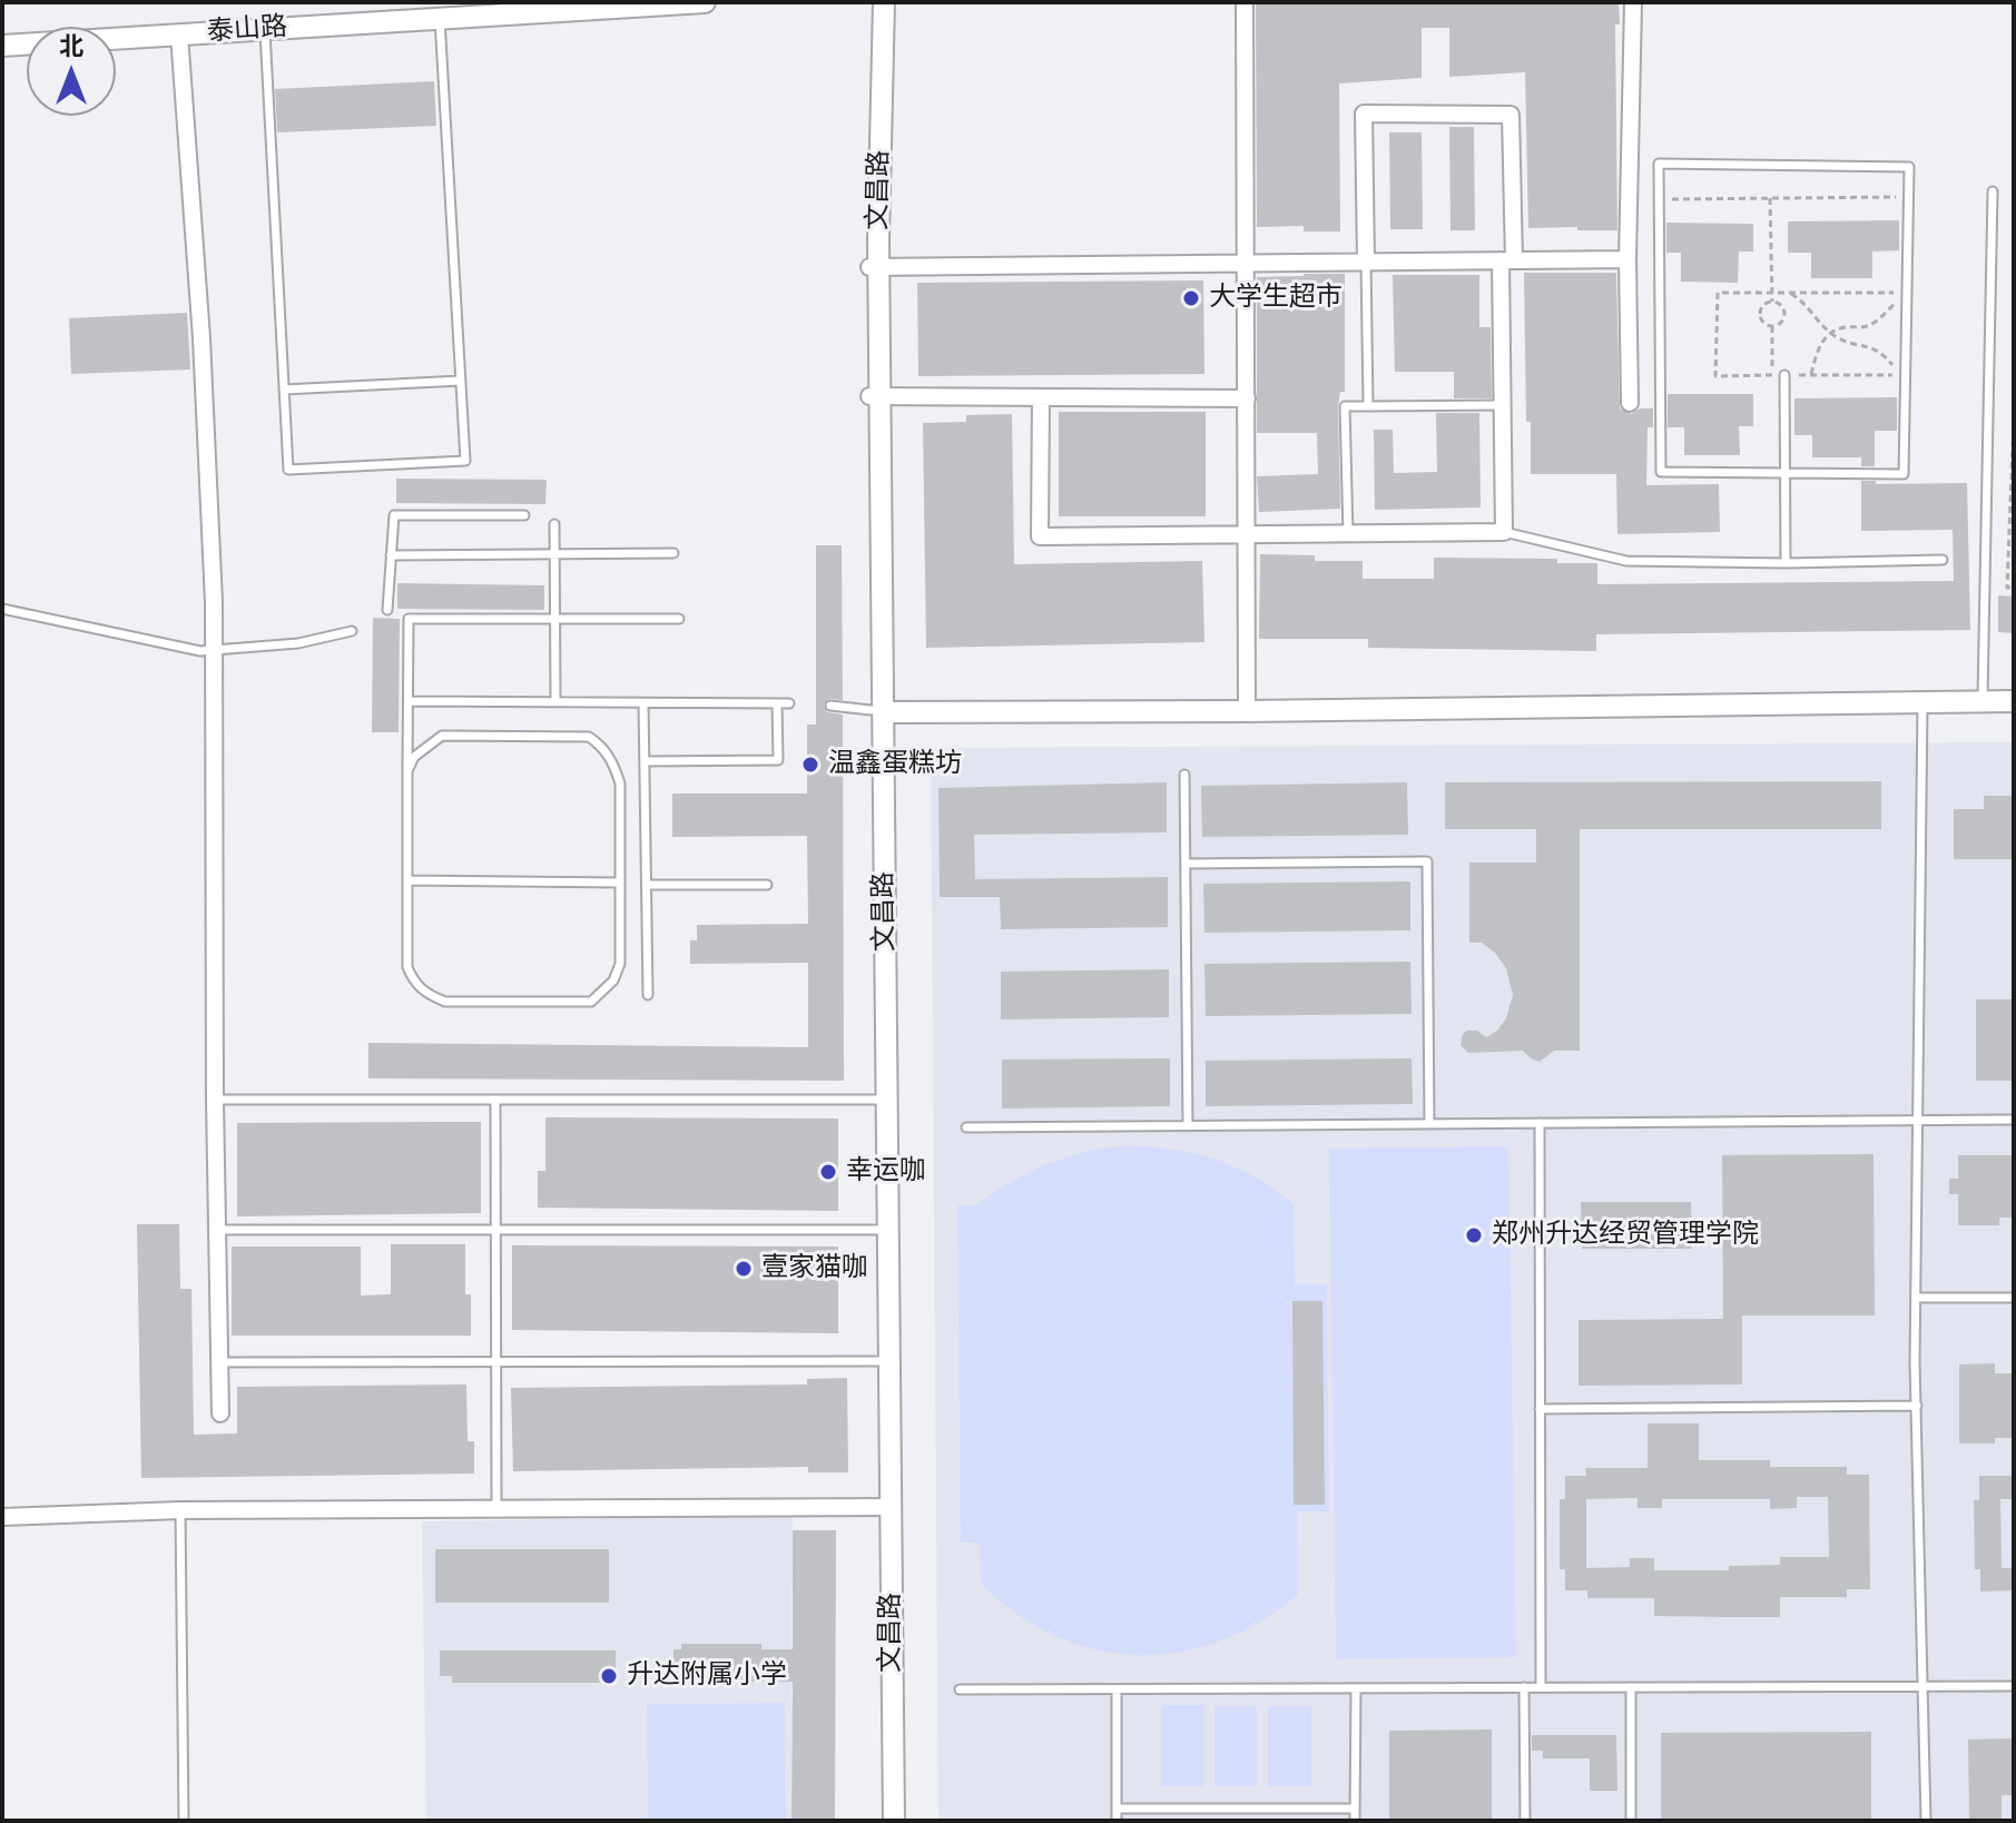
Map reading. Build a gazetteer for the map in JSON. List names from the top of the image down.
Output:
{
  "streets": {
    "street": ["泰山路", "文昌路"]
  },
  "places": [
    "大学生超市",
    "温鑫蛋糕坊",
    "幸运咖",
    "郑州升达经贸管理学院",
    "壹家猫咖",
    "升达附属小学"
  ],
  "north": "top"
}
